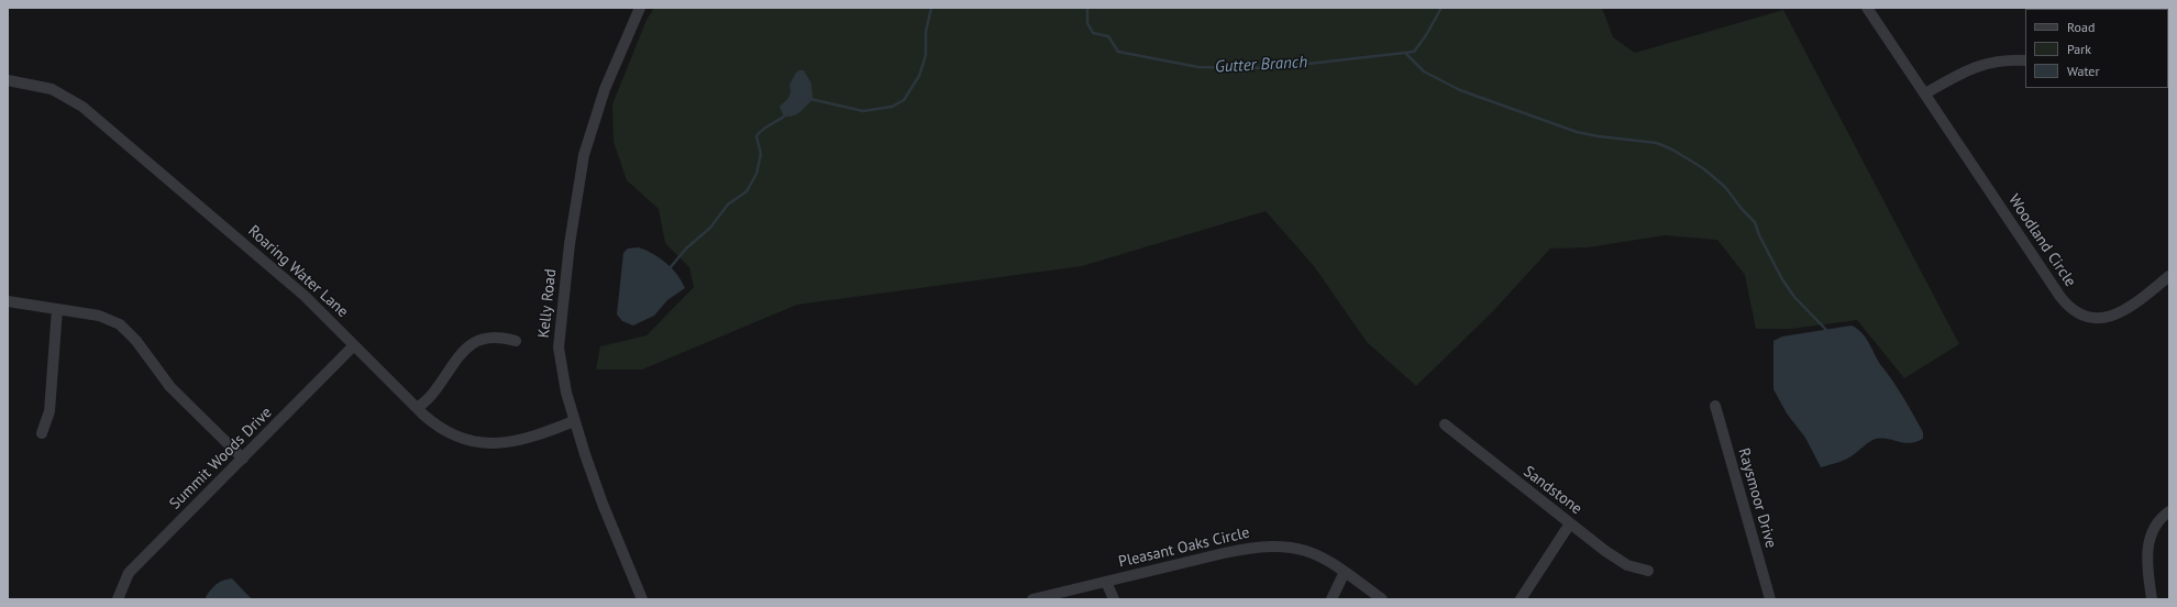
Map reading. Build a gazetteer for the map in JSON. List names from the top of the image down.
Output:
{
  "streets": {
    "street": [
      "Woodland Circle",
      "Roaring Water Lane",
      "Kelly Road",
      "Summit Woods Drive",
      "Sandstone",
      "Raysmoor Drive",
      "Pleasant Oaks Circle"
    ]
  },
  "crossings": [
    ["Roaring Water Lane", "Kelly Road"],
    ["Roaring Water Lane", "Summit Woods Drive"]
  ],
  "water": ["Gutter Branch"],
  "legend": ["Road", "Park", "Water"]
}
